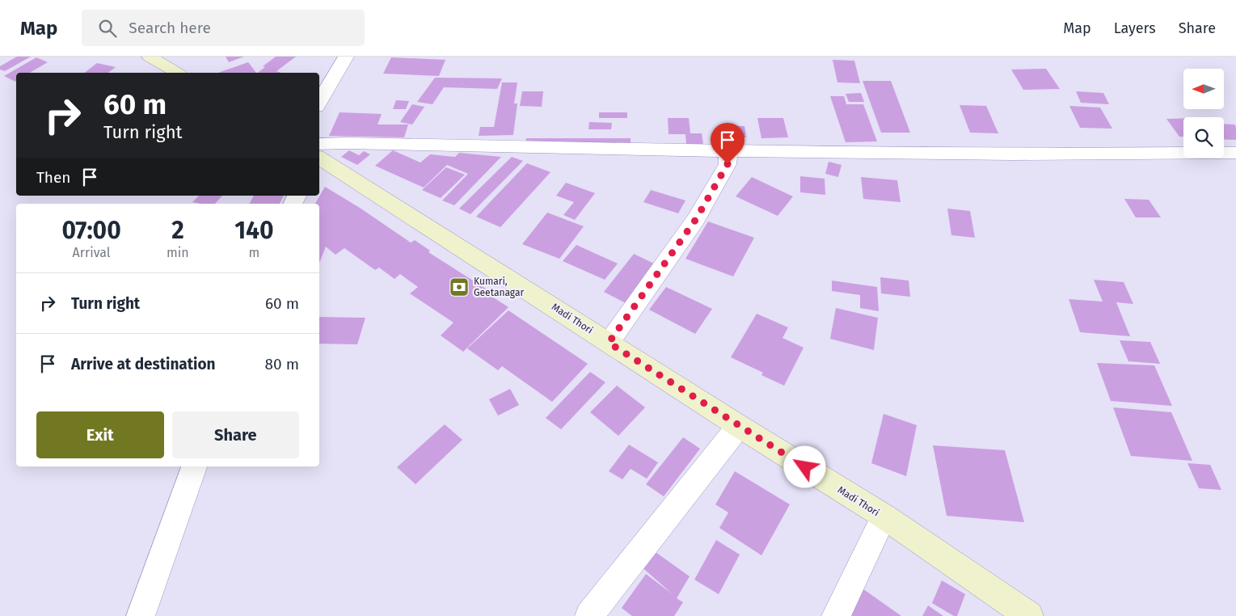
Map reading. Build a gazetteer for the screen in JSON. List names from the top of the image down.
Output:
{
  "streets": {
    "main road": ["Madi Thori"]
  },
  "places": {
    "bank": ["Kumari, Geetanagar"]
  },
  "north": "left",
  "page": {
    "header": "Map",
    "search": "Search here",
    "nav": ["Map", "Layers", "Share"],
    "turn": ["60 m", "Turn right"],
    "then": "Then",
    "eta": [
      "07:00",
      "Arrival",
      "2",
      "min",
      "140",
      "m"
    ],
    "list": [
      {
        "name": "Turn right",
        "value": "60 m"
      },
      {
        "name": "Arrive at destination",
        "value": "80 m"
      }
    ],
    "buttons": ["Exit", "Share"]
  }
}
